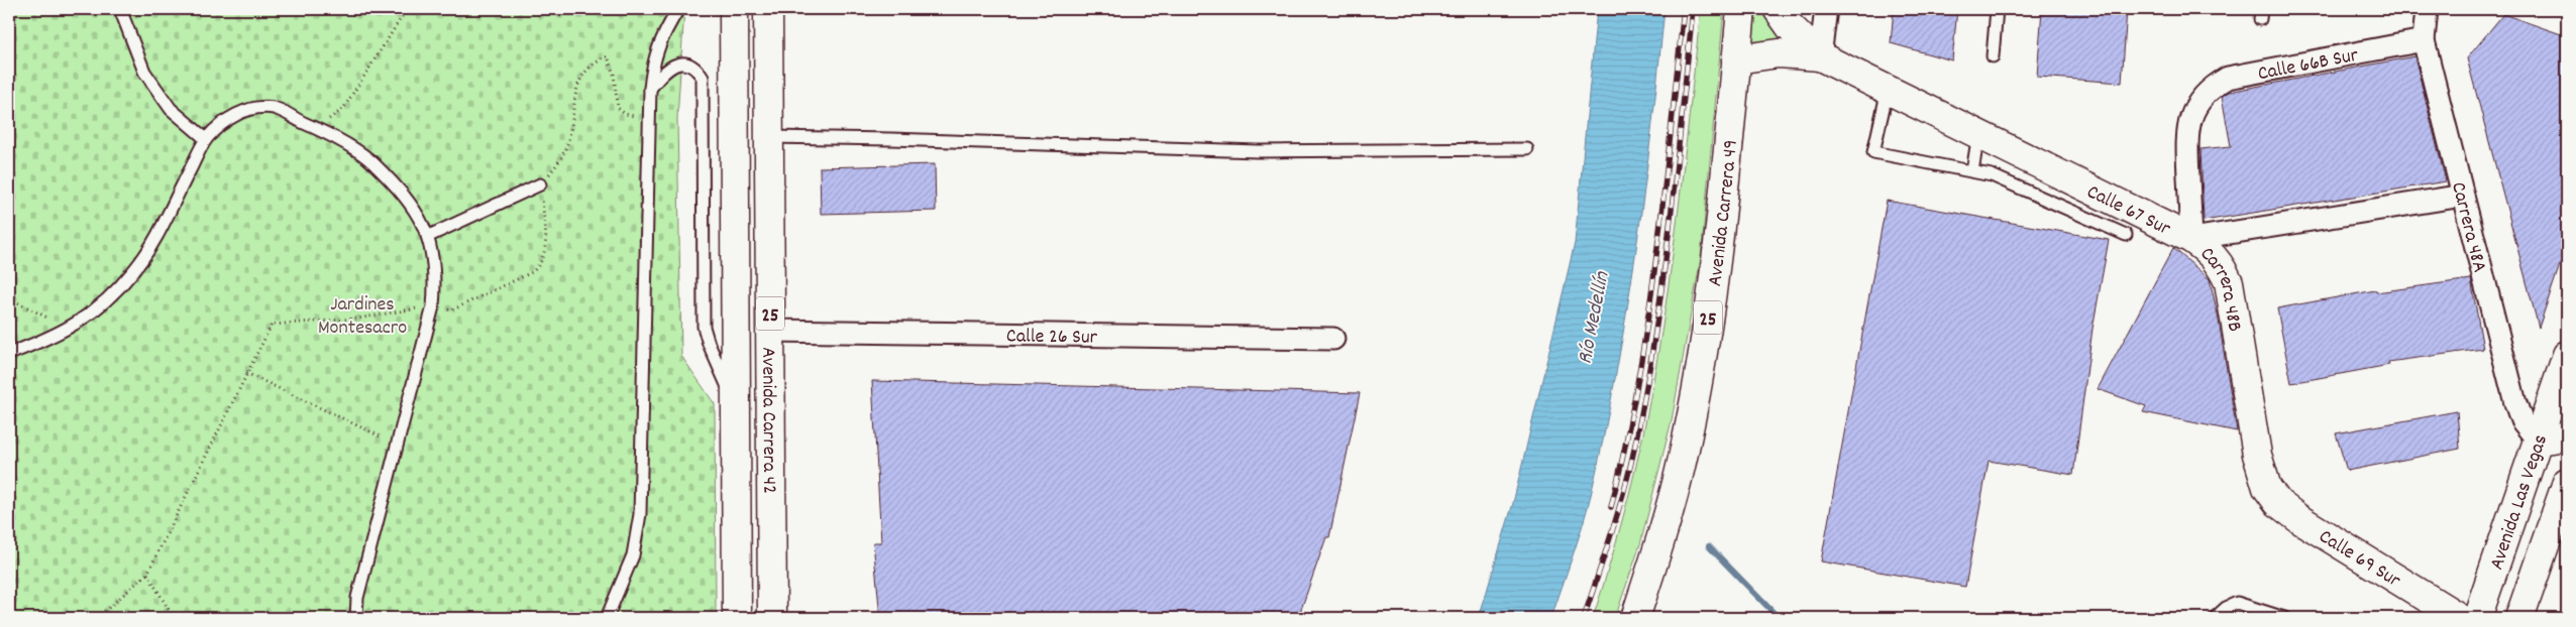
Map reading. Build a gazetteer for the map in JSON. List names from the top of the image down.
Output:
{
  "streets": {
    "main road": [
      "Calle 67 Sur",
      "Avenida Carrera 49",
      "Carrera 48B",
      "25",
      "Avenida Carrera 42",
      "Avenida Las Vegas",
      "Calle 69 Sur"
    ],
    "street": ["Calle 66B Sur", "Carrera 48A", "Calle 26 Sur"]
  },
  "crossings": [
    ["Calle 66B Sur", "Carrera 48A"],
    ["Calle 66B Sur", "Carrera 48B"],
    ["Calle 67 Sur", "Avenida Carrera 49"],
    ["Calle 67 Sur", "Carrera 48A"],
    ["Calle 67 Sur", "Carrera 48B"],
    ["Carrera 48A", "Avenida Las Vegas"],
    ["Carrera 48B", "Calle 69 Sur"],
    ["Calle 26 Sur", "Avenida Carrera 42"]
  ],
  "water": ["Río Medellín"],
  "parks": ["Jardines Montesacro"]
}
